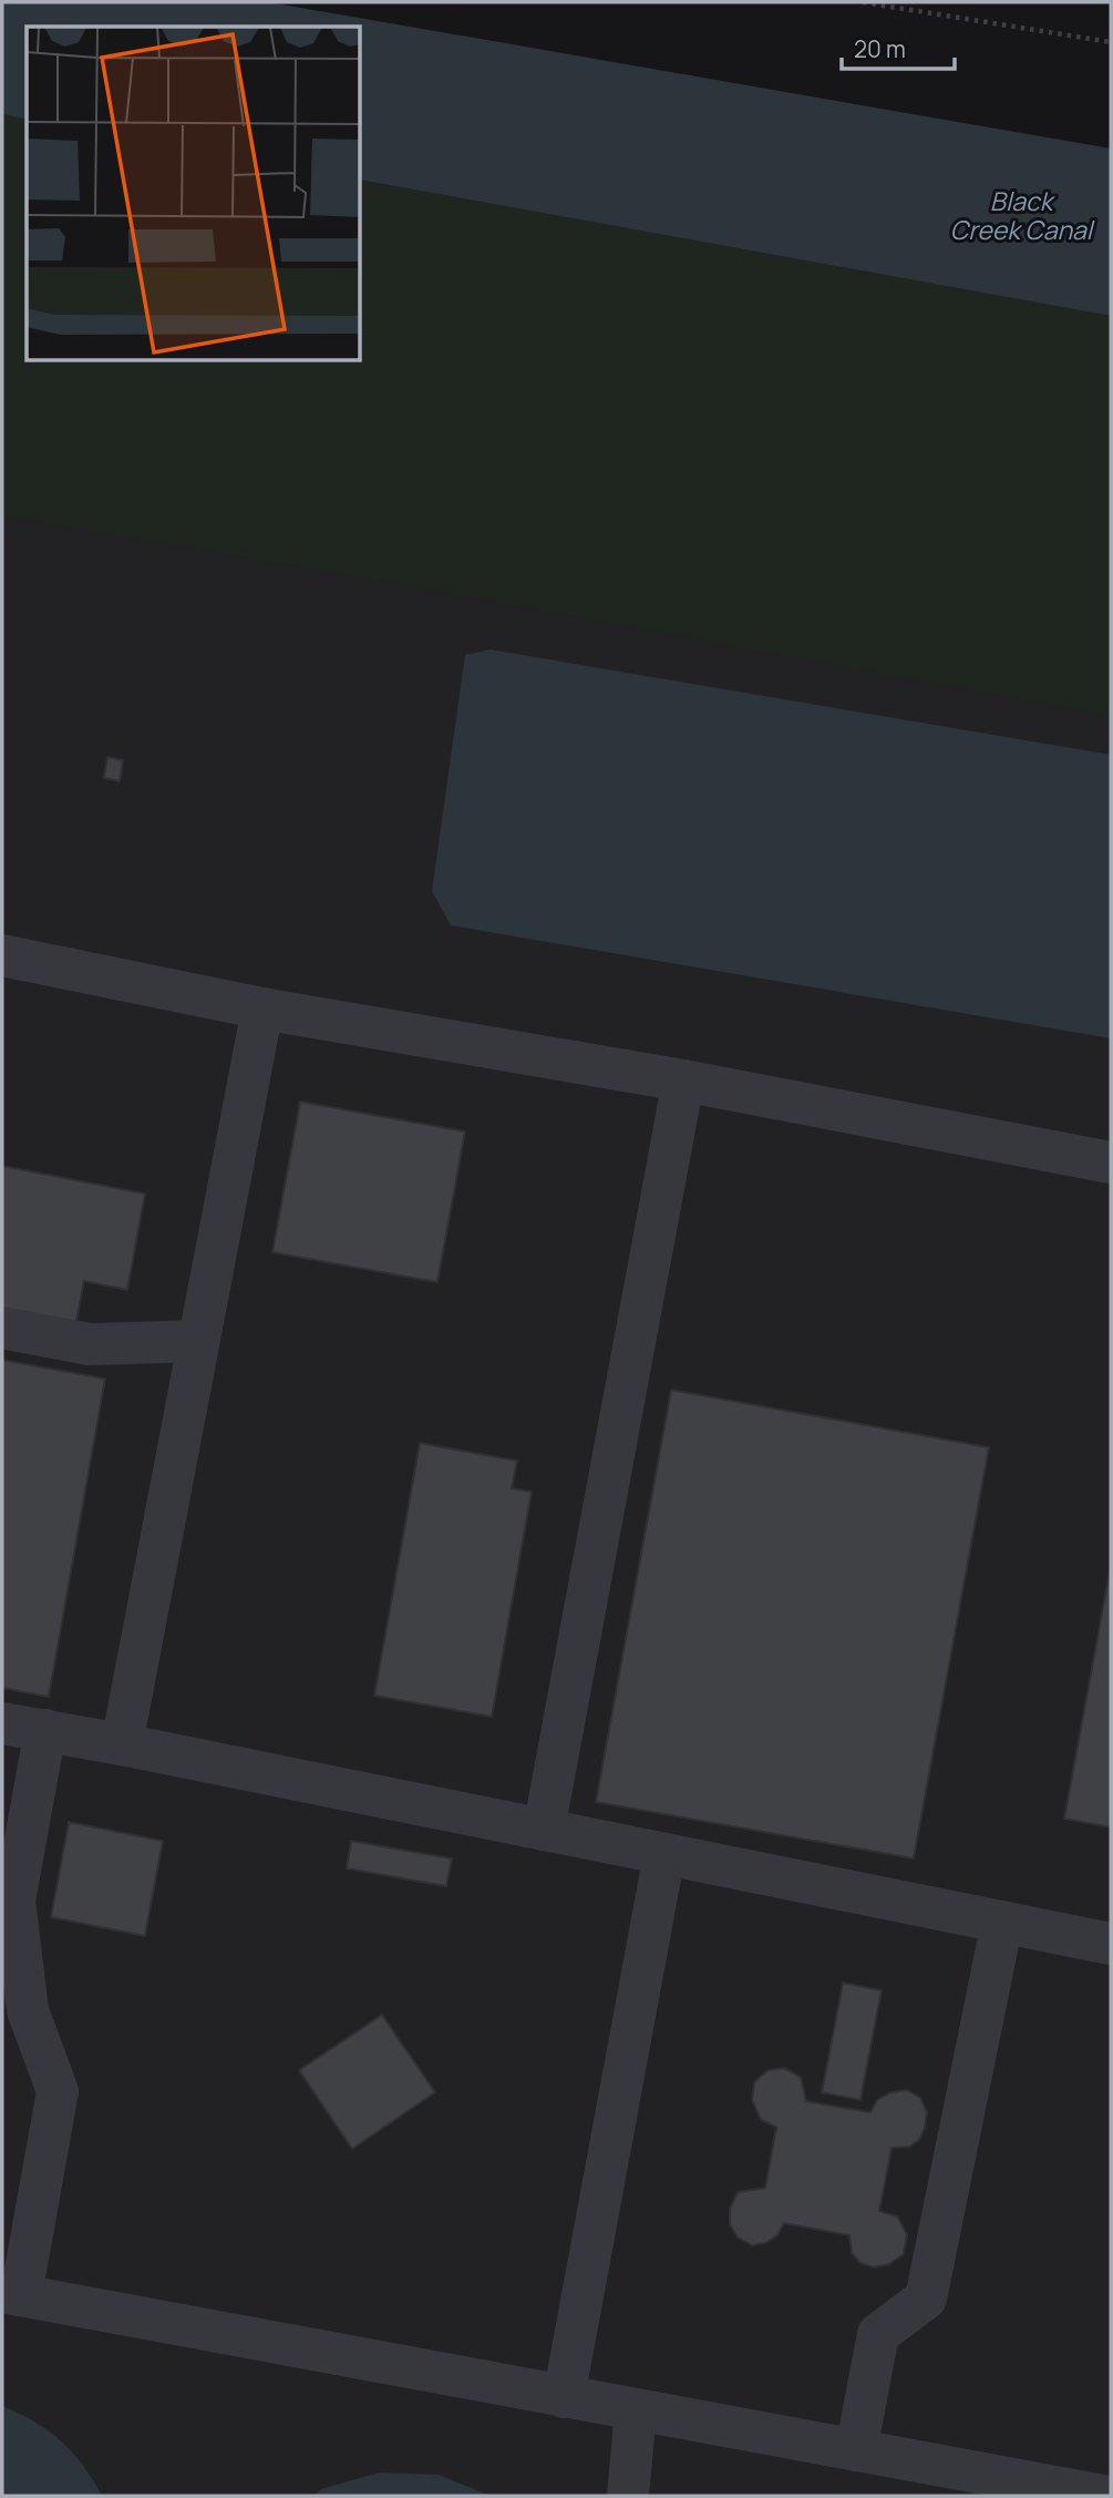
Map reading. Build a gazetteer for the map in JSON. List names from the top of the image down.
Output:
{
  "water": ["Black Creek Canal"],
  "scale_bar": "20 m"
}
